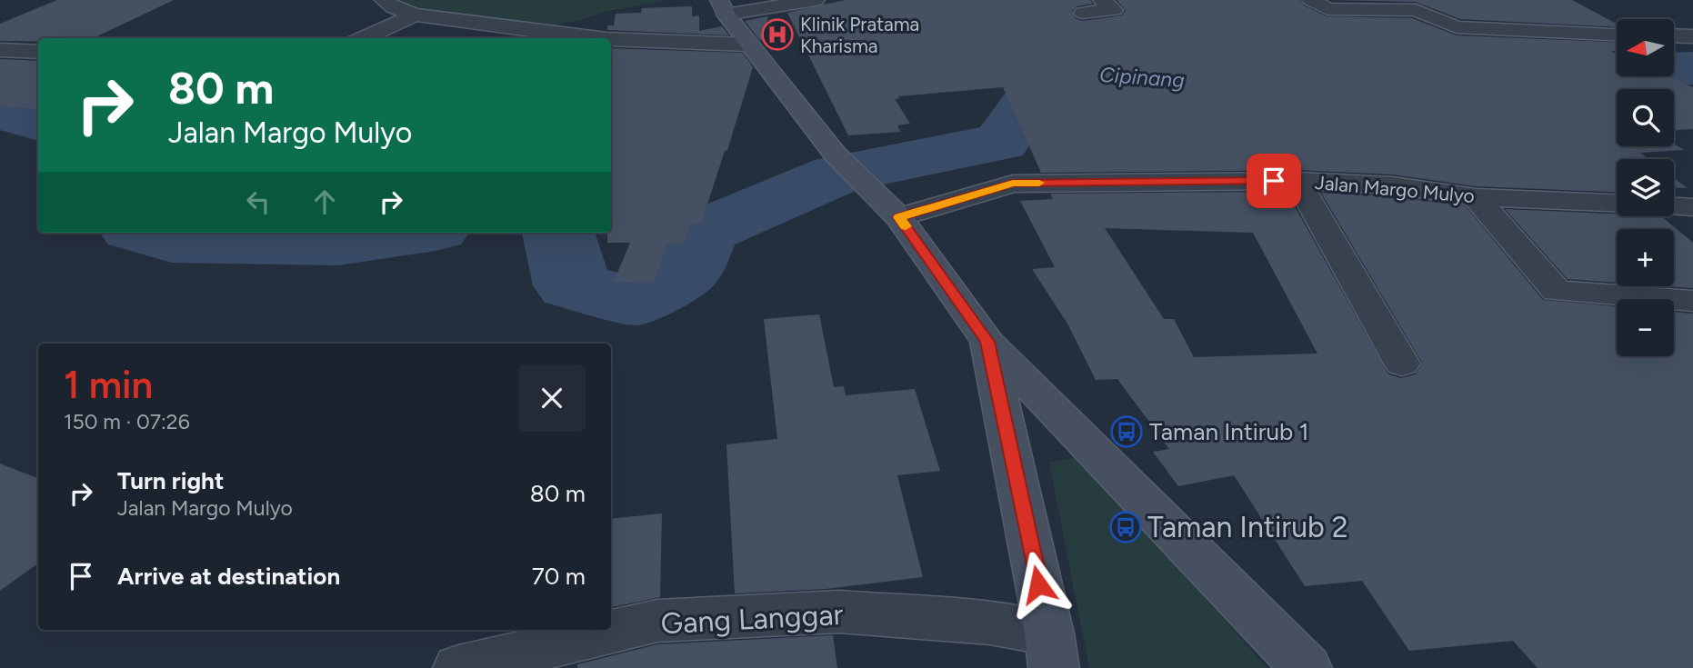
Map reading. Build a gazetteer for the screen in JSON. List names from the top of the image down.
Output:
{
  "streets": {
    "street": ["Jalan Margo Mulyo", "Gang Langgar"]
  },
  "water": ["Cipinang"],
  "places": {
    "hospital": ["Klinik Pratama Kharisma"],
    "bus stop": ["Taman Intirub 1", "Taman Intirub 2"]
  },
  "north": "left",
  "page": {
    "map_buttons": ["+", "−"],
    "turn": ["80 m", "Jalan Margo Mulyo"],
    "heading": ["1 min", "150 m · 07:26"],
    "list": [
      {
        "name": "Turn right",
        "note": "Jalan Margo Mulyo",
        "value": "80 m"
      },
      {
        "name": "Arrive at destination",
        "value": "70 m"
      }
    ]
  }
}
